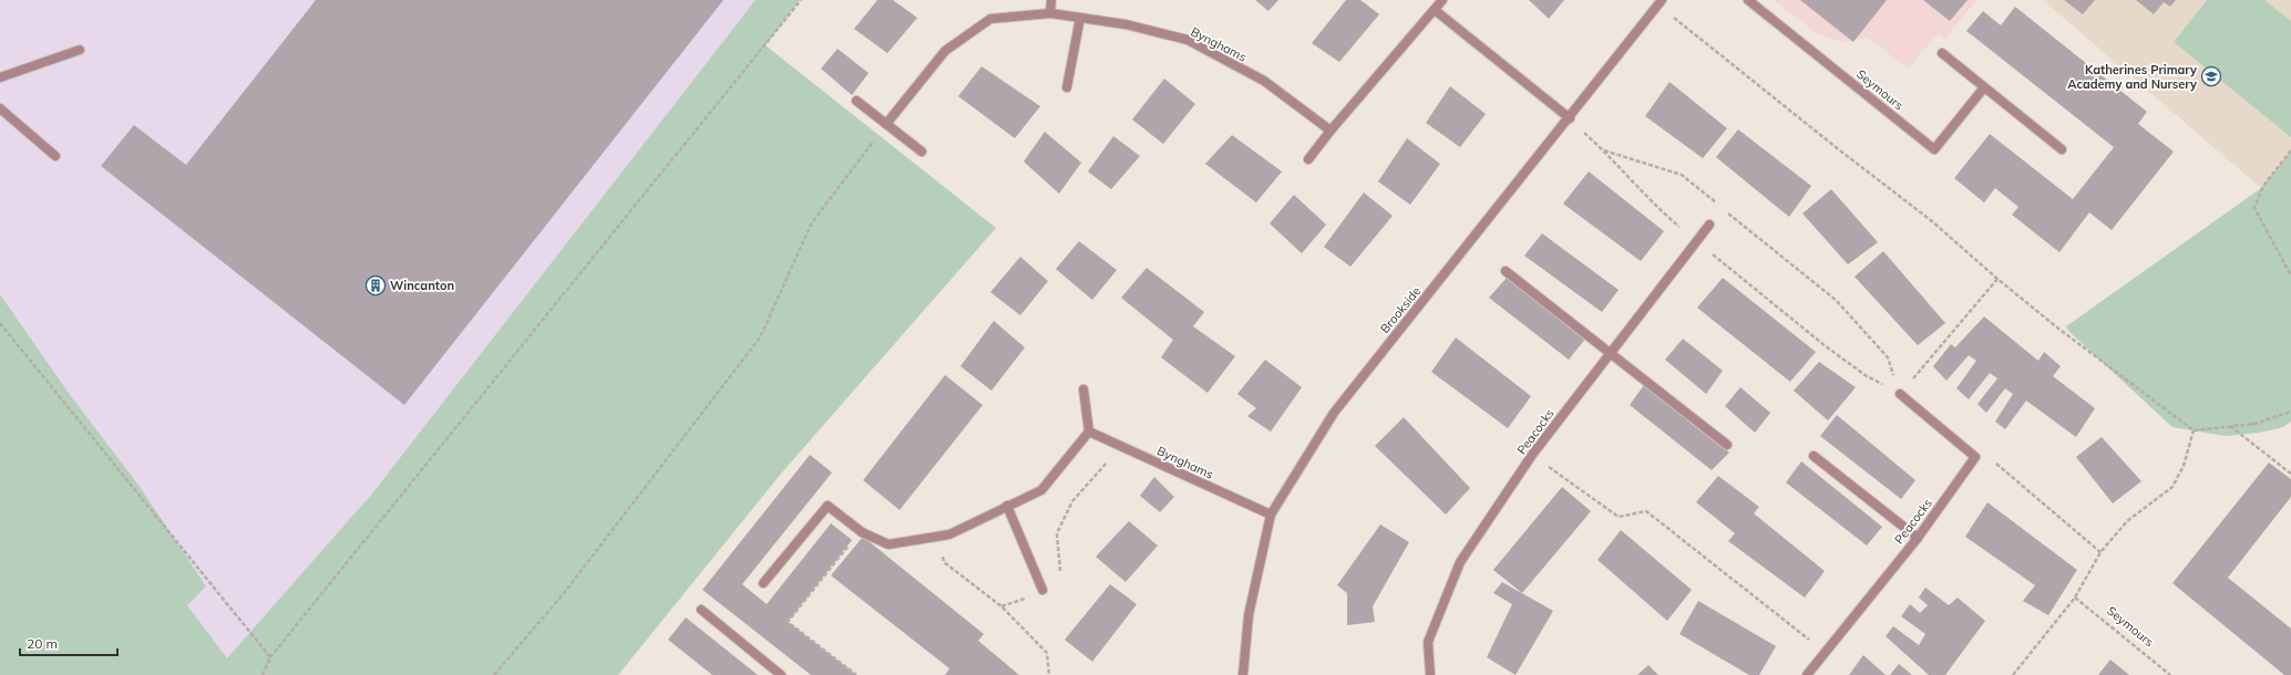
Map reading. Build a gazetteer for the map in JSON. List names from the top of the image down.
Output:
{
  "streets": {
    "street": [
      "Bynghams",
      "Seymours",
      "Brookside",
      "Peacocks"
    ]
  },
  "crossings": [
    ["Bynghams", "Brookside"]
  ],
  "places": {
    "school or university": ["Katherines Primary Academy and Nursery"],
    "building": ["Wincanton"]
  },
  "scale_bar": "20 m"
}
